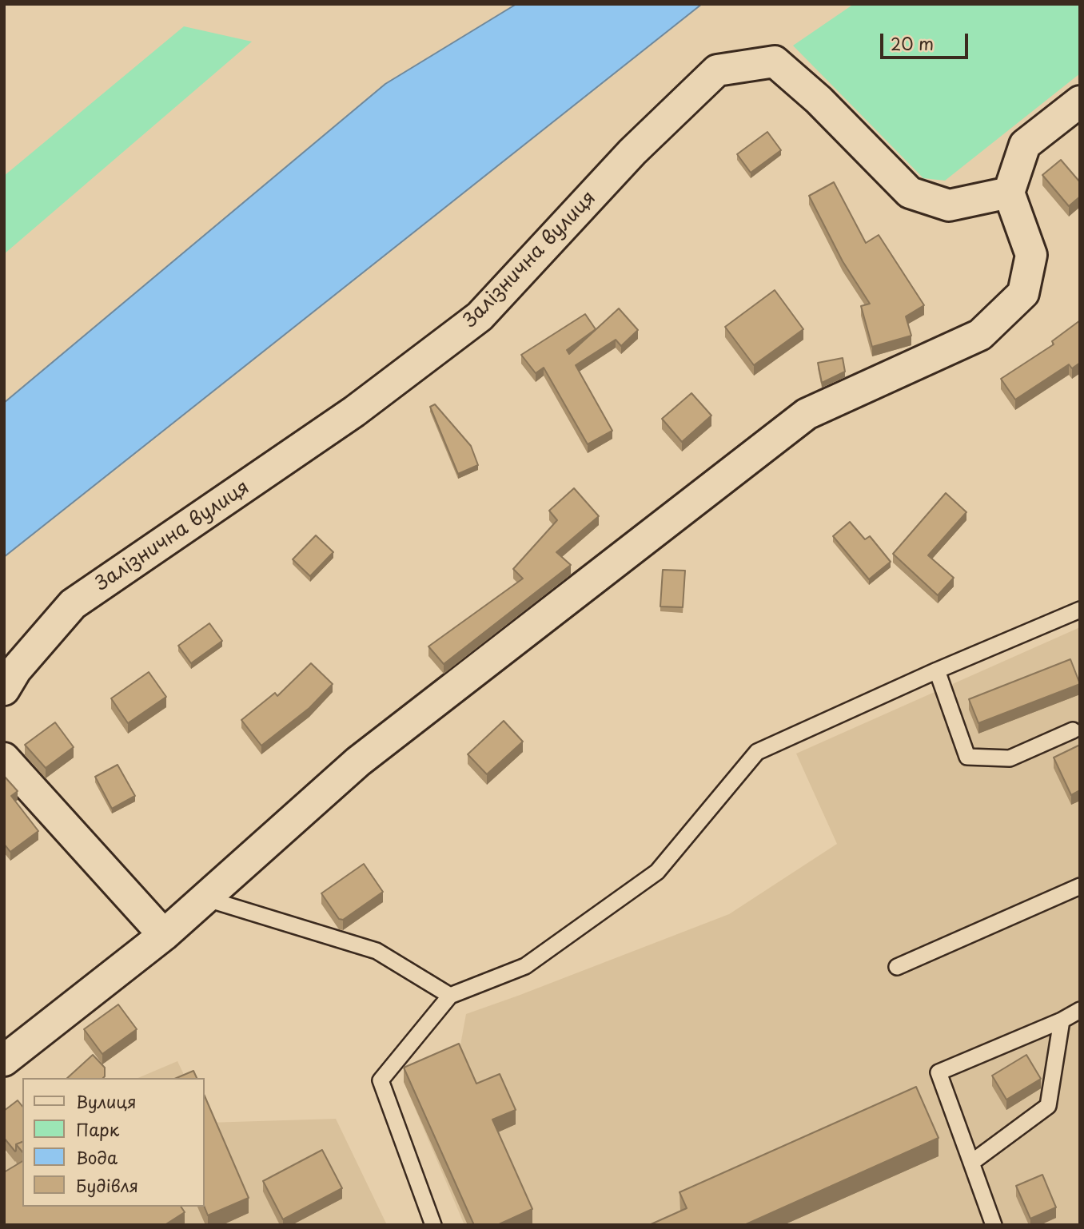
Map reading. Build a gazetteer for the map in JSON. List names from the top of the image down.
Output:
{
  "streets": {
    "street": ["Залізнична вулиця"]
  },
  "legend": [
    "Вулиця",
    "Парк",
    "Вода",
    "Будівля"
  ],
  "scale_bar": "20 m"
}
